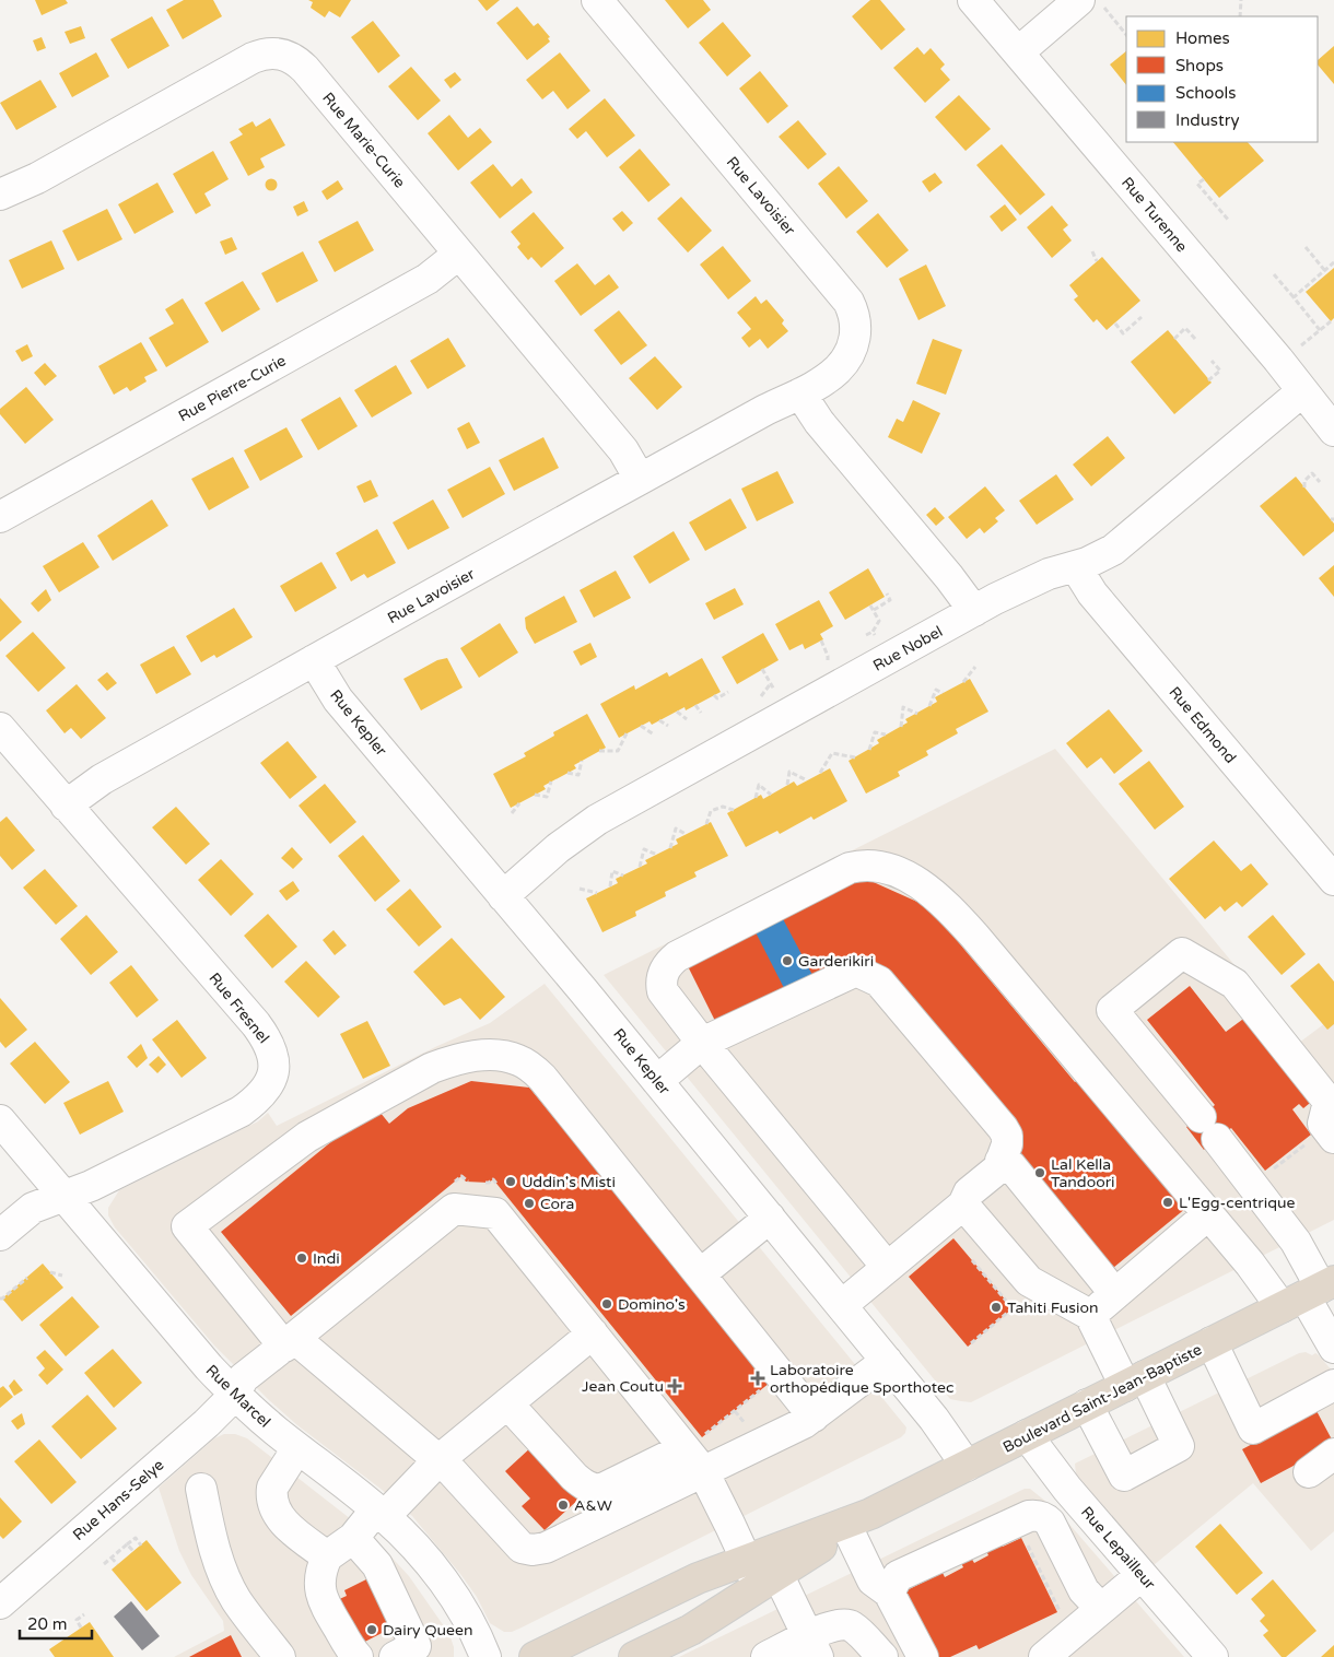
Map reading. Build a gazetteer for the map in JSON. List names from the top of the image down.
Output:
{
  "streets": {
    "highway": ["Boulevard Saint-Jean-Baptiste"],
    "street": [
      "Rue Marie-Curie",
      "Rue Lavoisier",
      "Rue Turenne",
      "Rue Pierre-Curie",
      "Rue Nobel",
      "Rue Kepler",
      "Rue Edmond",
      "Rue Fresnel",
      "Rue Marcel",
      "Rue Hans-Selye",
      "Rue Lepailleur"
    ]
  },
  "crossings": [
    ["Rue Marie-Curie", "Rue Lavoisier"],
    ["Rue Marie-Curie", "Rue Pierre-Curie"],
    ["Rue Lavoisier", "Rue Kepler"],
    ["Rue Lavoisier", "Rue Fresnel"],
    ["Rue Turenne", "Rue Nobel"],
    ["Rue Nobel", "Rue Kepler"],
    ["Rue Nobel", "Rue Edmond"],
    ["Rue Kepler", "Boulevard Saint-Jean-Baptiste"],
    ["Rue Fresnel", "Rue Marcel"],
    ["Rue Marcel", "Rue Hans-Selye"],
    ["Boulevard Saint-Jean-Baptiste", "Rue Hans-Selye"],
    ["Boulevard Saint-Jean-Baptiste", "Rue Lepailleur"]
  ],
  "places": {
    "other": [
      "Garderikiri",
      "Lal Kella Tandoori",
      "Uddin's Misti",
      "L'Egg-centrique",
      "Cora",
      "Indi",
      "Domino's",
      "Tahiti Fusion",
      "A&W",
      "Dairy Queen"
    ],
    "health": ["Laboratoire orthopédique Sporthotec", "Jean Coutu"]
  },
  "legend": [
    "Homes",
    "Shops",
    "Schools",
    "Industry"
  ],
  "scale_bar": "20 m"
}
